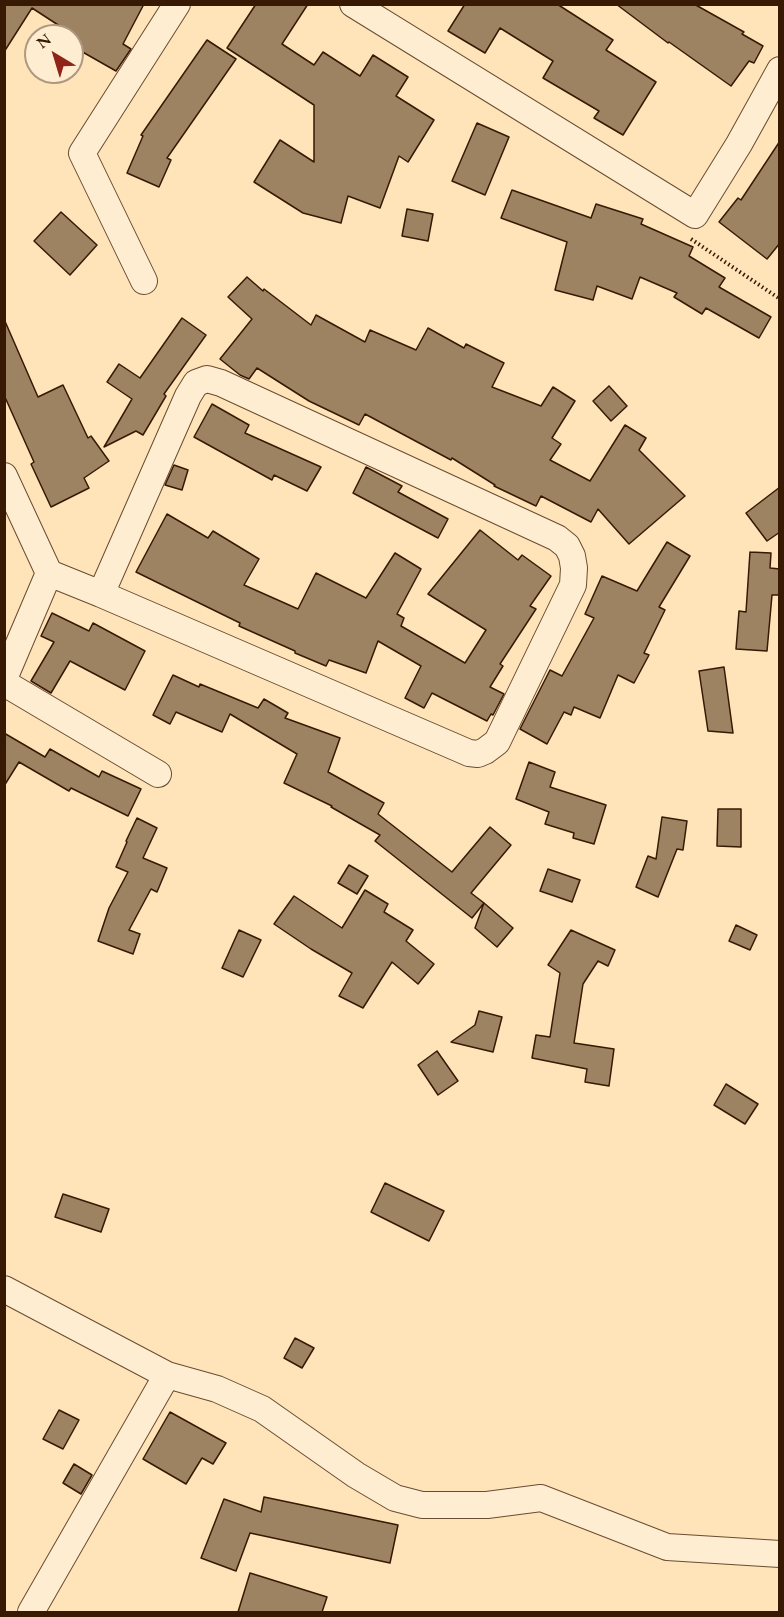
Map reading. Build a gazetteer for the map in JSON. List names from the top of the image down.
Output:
{
  "north": "top left"
}
